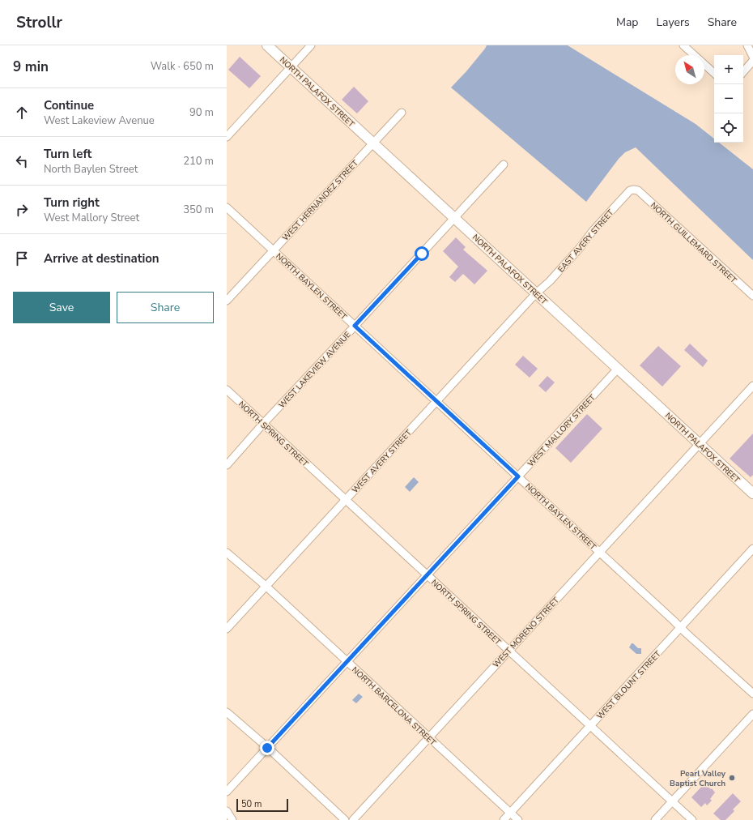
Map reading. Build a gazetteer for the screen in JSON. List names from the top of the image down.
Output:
{
  "streets": {
    "main road": ["NORTH PALAFOX STREET"],
    "street": [
      "WEST HERNANDEZ STREET",
      "EAST AVERY STREET",
      "NORTH GUILLEMARD STREET",
      "NORTH BAYLEN STREET",
      "WEST LAKEVIEW AVENUE",
      "WEST MALLORY STREET",
      "NORTH SPRING STREET",
      "WEST AVERY STREET",
      "WEST MORENO STREET",
      "WEST BLOUNT STREET",
      "NORTH BARCELONA STREET"
    ]
  },
  "crossings": [
    ["NORTH PALAFOX STREET", "WEST HERNANDEZ STREET"],
    ["NORTH PALAFOX STREET", "EAST AVERY STREET"],
    ["NORTH PALAFOX STREET", "WEST LAKEVIEW AVENUE"],
    ["NORTH PALAFOX STREET", "WEST MALLORY STREET"],
    ["NORTH PALAFOX STREET", "WEST AVERY STREET"],
    ["NORTH PALAFOX STREET", "WEST MORENO STREET"],
    ["WEST HERNANDEZ STREET", "NORTH BAYLEN STREET"],
    ["EAST AVERY STREET", "NORTH GUILLEMARD STREET"],
    ["EAST AVERY STREET", "WEST AVERY STREET"],
    ["NORTH BAYLEN STREET", "WEST LAKEVIEW AVENUE"],
    ["NORTH BAYLEN STREET", "WEST MALLORY STREET"],
    ["NORTH BAYLEN STREET", "WEST AVERY STREET"],
    ["NORTH BAYLEN STREET", "WEST MORENO STREET"],
    ["NORTH BAYLEN STREET", "WEST BLOUNT STREET"],
    ["WEST LAKEVIEW AVENUE", "NORTH SPRING STREET"],
    ["WEST MALLORY STREET", "NORTH SPRING STREET"],
    ["WEST MALLORY STREET", "NORTH BARCELONA STREET"],
    ["NORTH SPRING STREET", "WEST AVERY STREET"],
    ["NORTH SPRING STREET", "WEST MORENO STREET"],
    ["NORTH SPRING STREET", "WEST BLOUNT STREET"],
    ["WEST AVERY STREET", "NORTH BARCELONA STREET"],
    ["WEST MORENO STREET", "NORTH BARCELONA STREET"],
    ["WEST BLOUNT STREET", "NORTH BARCELONA STREET"]
  ],
  "places": ["Pearl Valley Baptist Church"],
  "scale_bar": "50 m",
  "north": "top left",
  "page": {
    "header": "Strollr",
    "nav": ["Map", "Layers", "Share"],
    "heading": ["9 min", "Walk · 650 m"],
    "map_buttons": ["+", "−"],
    "list": [
      ["Continue", "West Lakeview Avenue", "90 m"],
      ["Turn left", "North Baylen Street", "210 m"],
      ["Turn right", "West Mallory Street", "350 m"],
      "Arrive at destination"
    ],
    "buttons": ["Save", "Share"],
    "scale": "50 m"
  }
}
